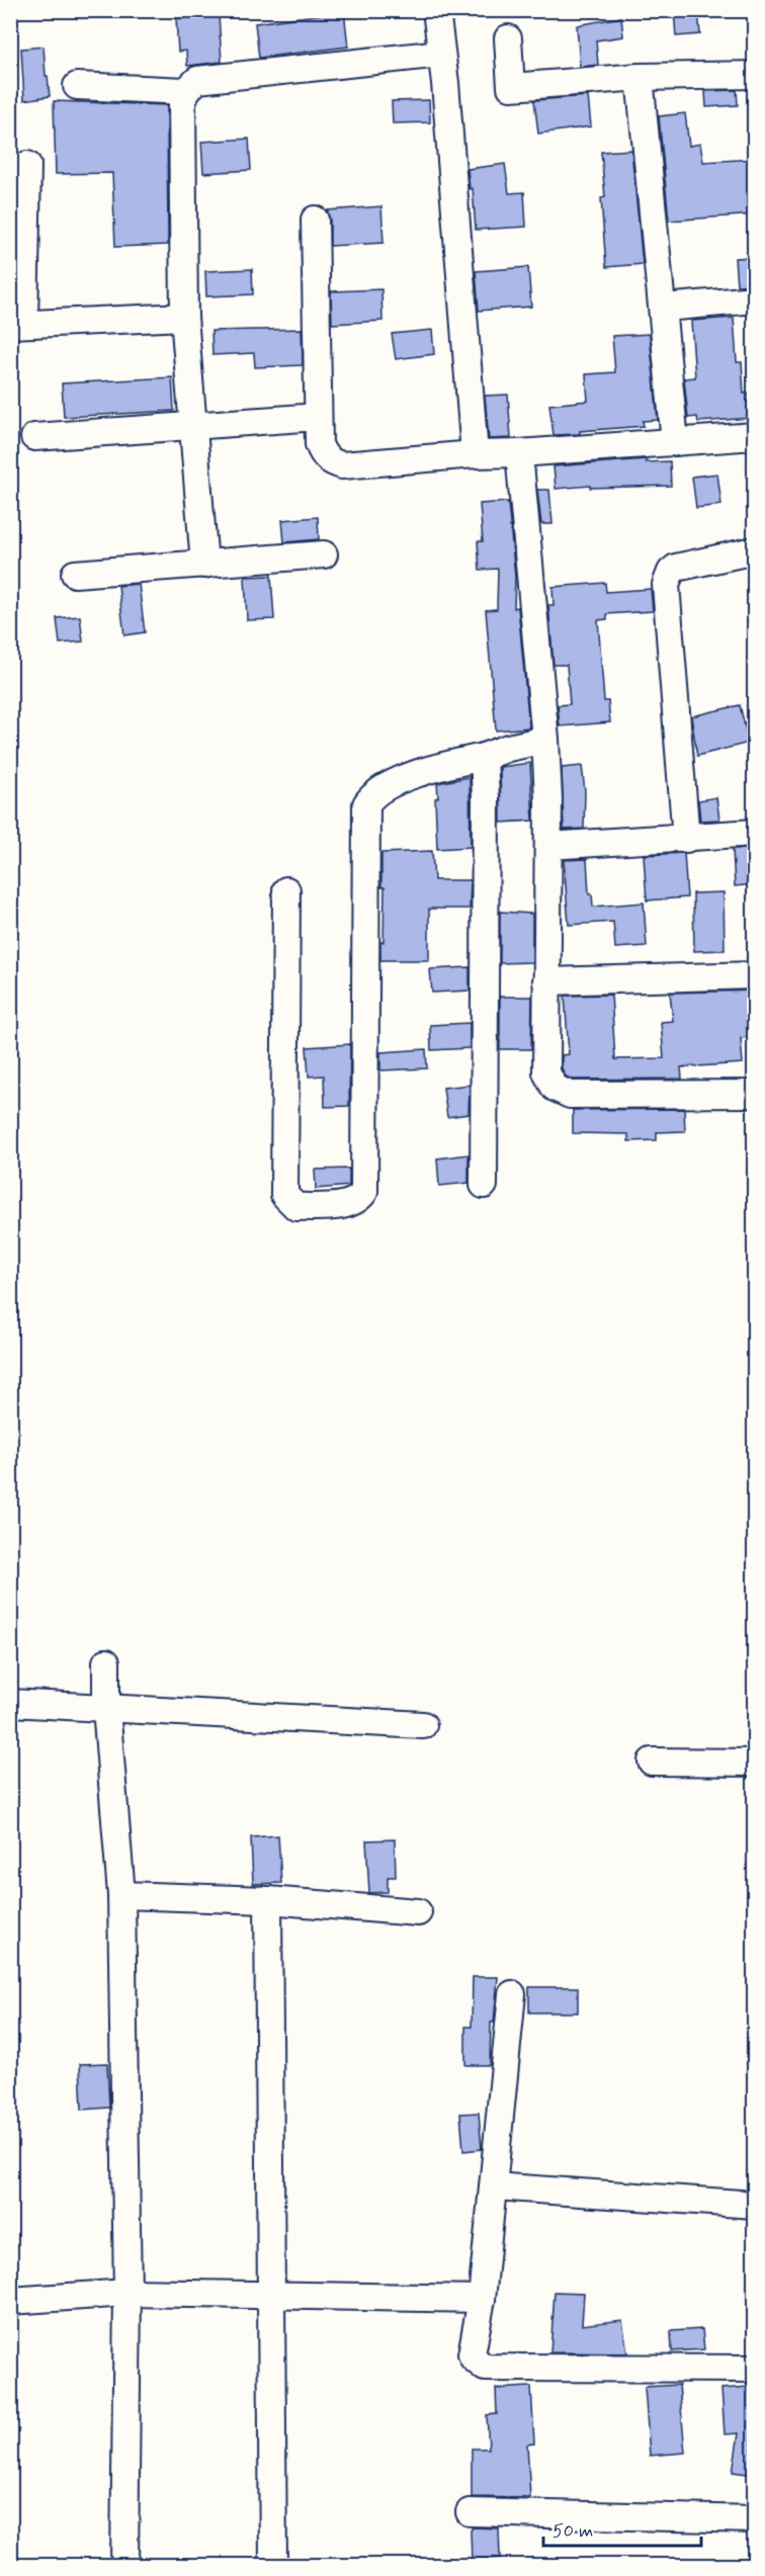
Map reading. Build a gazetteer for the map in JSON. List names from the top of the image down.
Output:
{
  "scale_bar": "50 m"
}
